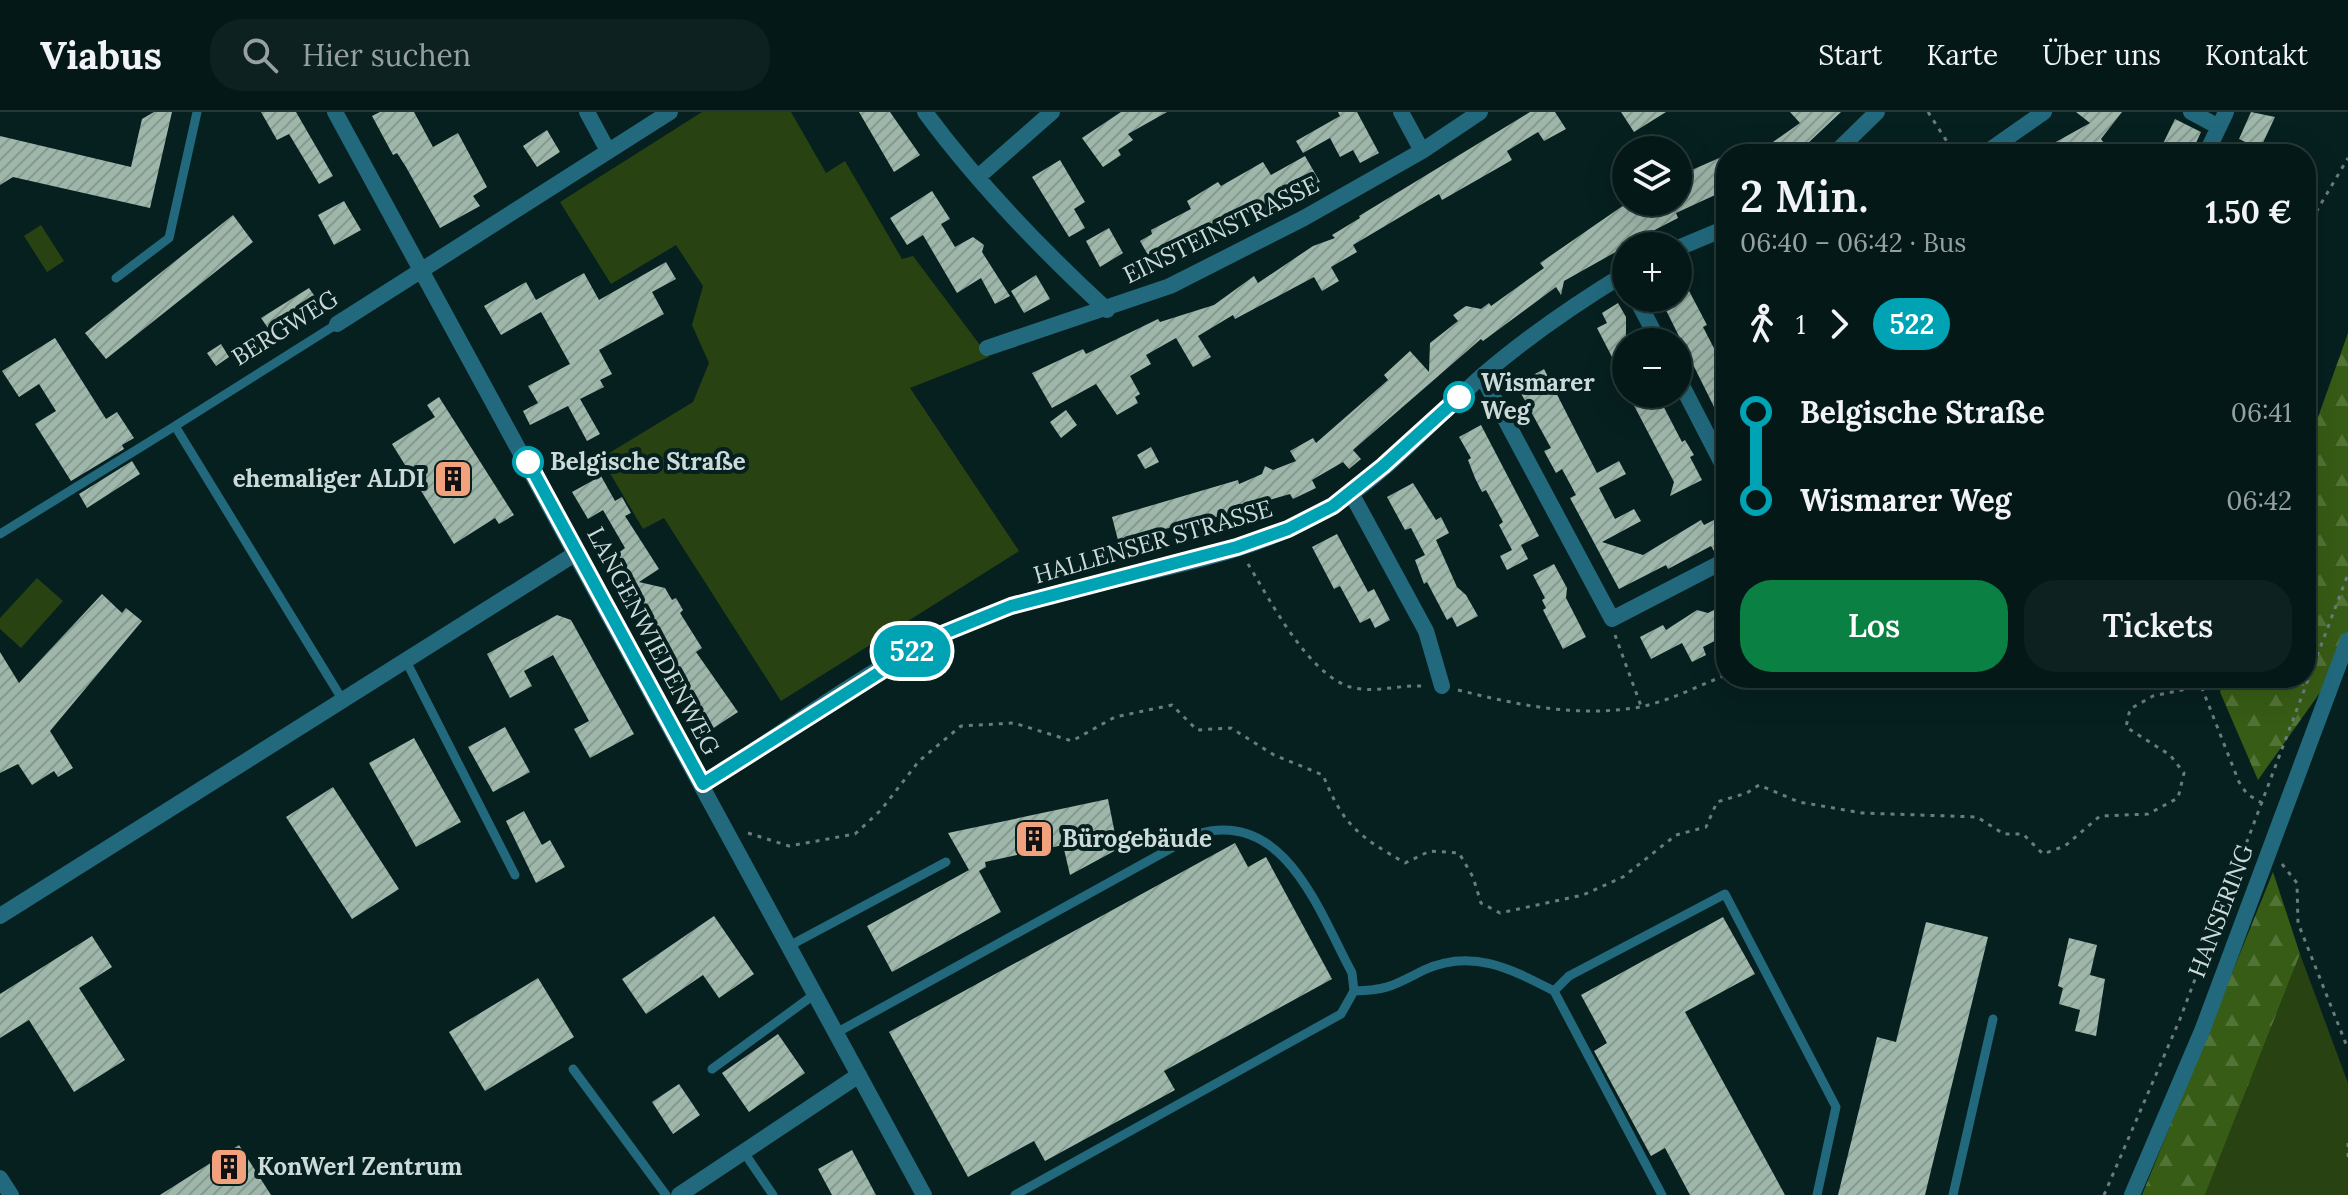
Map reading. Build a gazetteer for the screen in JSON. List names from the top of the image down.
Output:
{
  "streets": {
    "street": [
      "EINSTEINSTRASSE",
      "BERGWEG",
      "HALLENSER STRASSE",
      "LANGENWIEDENWEG",
      "HANSERING"
    ]
  },
  "crossings": [
    ["BERGWEG", "LANGENWIEDENWEG"],
    ["HALLENSER STRASSE", "LANGENWIEDENWEG"]
  ],
  "places": {
    "other": ["Wismarer Weg", "Belgische Straße"],
    "building": ["ehemaliger ALDI", "Bürogebäude", "KonWerl Zentrum"]
  },
  "lines": ["bus line 522"],
  "page": {
    "header": "Viabus",
    "search": "Hier suchen",
    "nav": [
      "Start",
      "Karte",
      "Über uns",
      "Kontakt"
    ],
    "on_map": "522",
    "map_buttons": ["+", "−"],
    "heading": ["2 Min.", "06:40 – 06:42 · Bus", "1.50 €"],
    "legs": ["1", "522"],
    "list": [
      {
        "name": "Belgische Straße",
        "value": "06:41"
      },
      {
        "name": "Wismarer Weg",
        "value": "06:42"
      }
    ],
    "buttons": ["Los", "Tickets"]
  }
}
